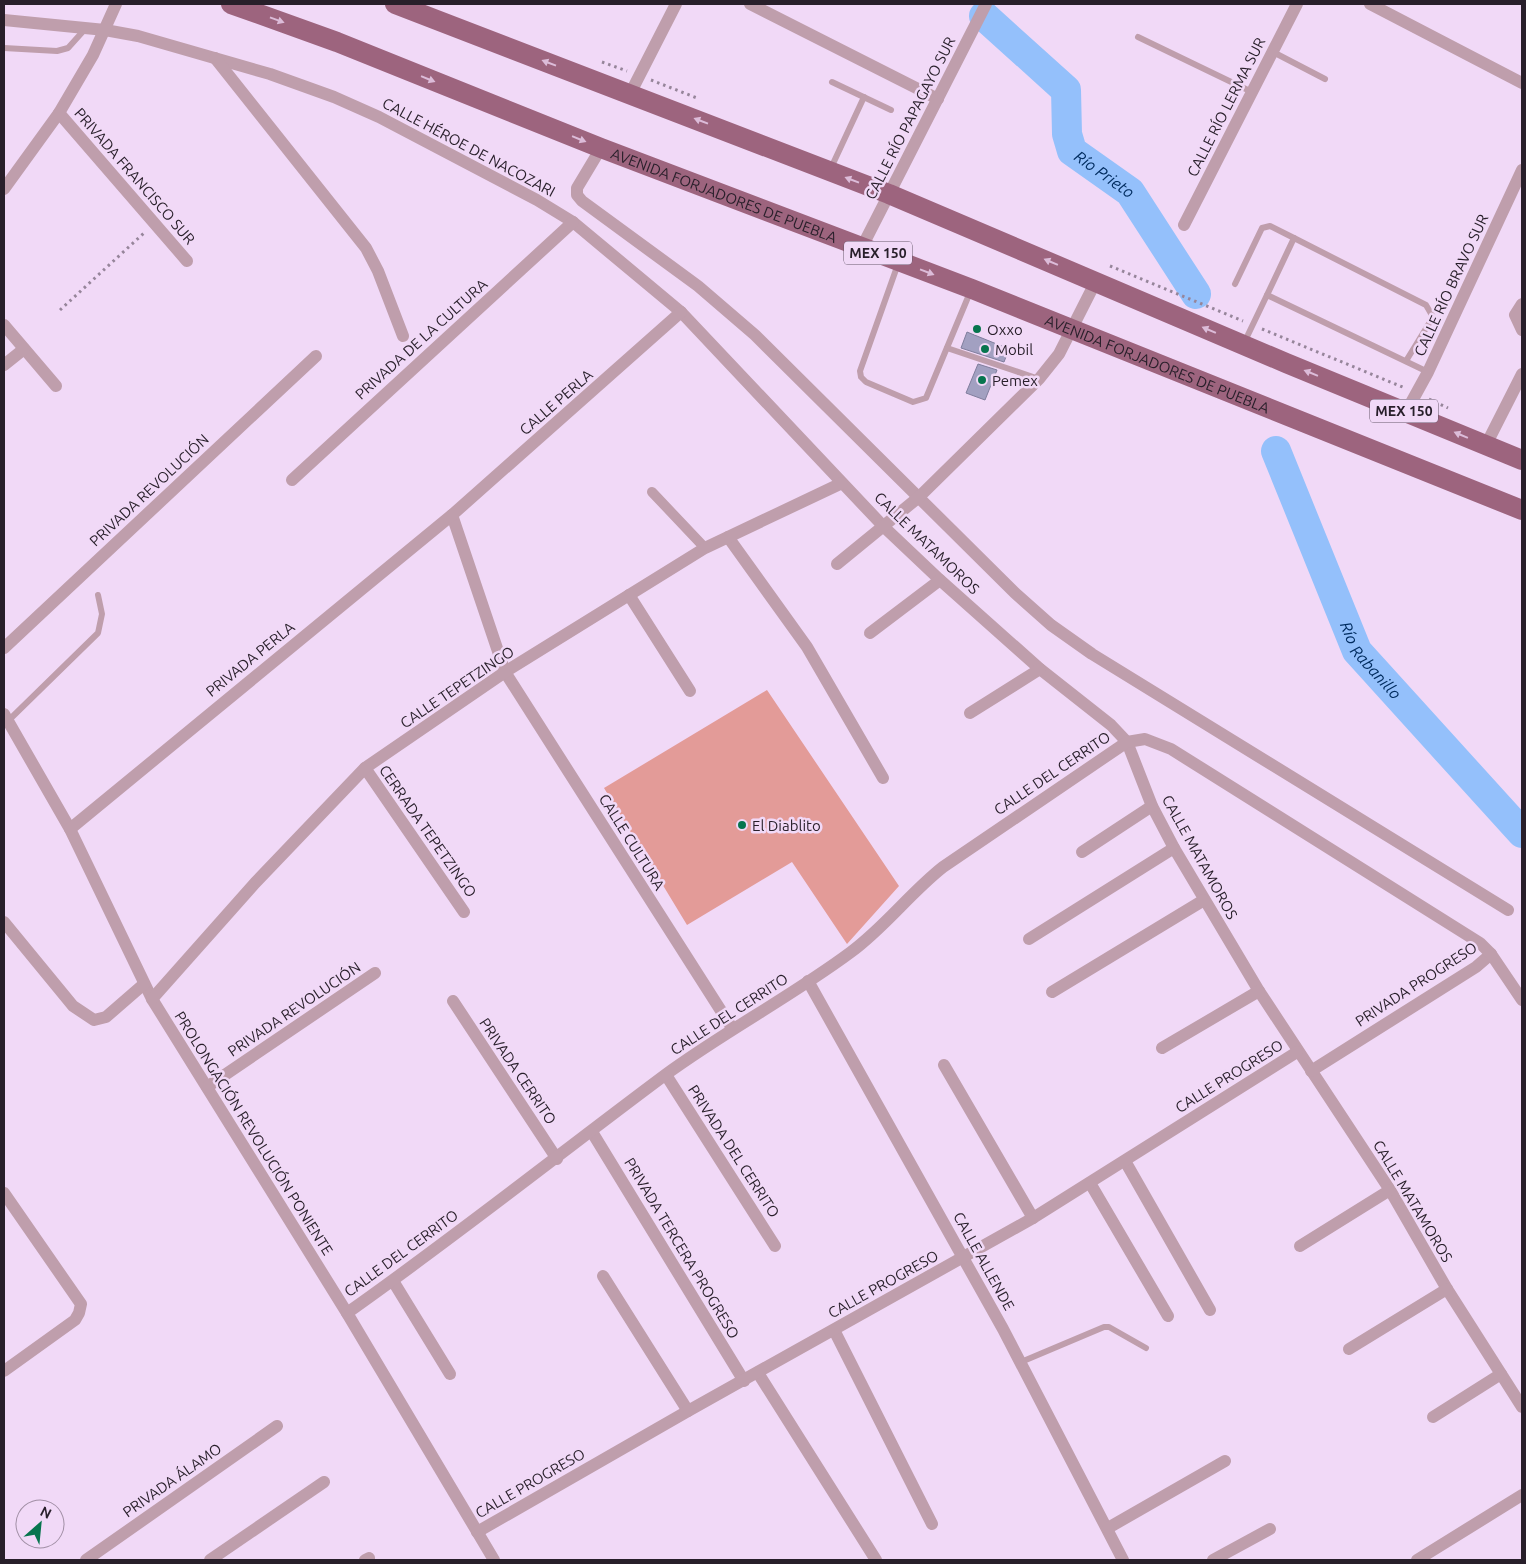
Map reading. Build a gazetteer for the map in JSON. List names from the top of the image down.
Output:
{
  "streets": {
    "main road": ["AVENIDA FORJADORES DE PUEBLA", "MEX 150"],
    "street": [
      "CALLE RÍO LERMA SUR",
      "CALLE RÍO PAPAGAYO SUR",
      "CALLE HÉROE DE NACOZARI",
      "PRIVADA FRANCISCO SUR",
      "CALLE RÍO BRAVO SUR",
      "PRIVADA DE LA CULTURA",
      "CALLE PERLA",
      "PRIVADA REVOLUCIÓN",
      "CALLE MATAMOROS",
      "PRIVADA PERLA",
      "CALLE TEPETZINGO",
      "CALLE DEL CERRITO",
      "CERRADA TEPETZINGO",
      "CALLE CULTURA",
      "PRIVADA PROGRESO",
      "PRIVADA CERRITO",
      "CALLE PROGRESO",
      "PROLONGACIÓN REVOLUCIÓN PONIENTE",
      "PRIVADA DEL CERRITO",
      "PRIVADA TERCERA PROGRESO",
      "CALLE ALLENDE",
      "PRIVADA ÁLAMO"
    ]
  },
  "crossings": [
    ["CALLE RÍO PAPAGAYO SUR", "AVENIDA FORJADORES DE PUEBLA"],
    ["CALLE RÍO PAPAGAYO SUR", "MEX 150"],
    ["CALLE HÉROE DE NACOZARI", "PRIVADA DE LA CULTURA"],
    ["CALLE HÉROE DE NACOZARI", "CALLE PERLA"],
    ["CALLE HÉROE DE NACOZARI", "CALLE MATAMOROS"],
    ["MEX 150", "CALLE RÍO BRAVO SUR"],
    ["CALLE PERLA", "CALLE MATAMOROS"],
    ["CALLE PERLA", "PRIVADA PERLA"],
    ["CALLE PERLA", "CALLE CULTURA"],
    ["PRIVADA REVOLUCIÓN", "PROLONGACIÓN REVOLUCIÓN PONIENTE"],
    ["CALLE MATAMOROS", "CALLE TEPETZINGO"],
    ["CALLE MATAMOROS", "CALLE DEL CERRITO"],
    ["CALLE MATAMOROS", "PRIVADA PROGRESO"],
    ["CALLE MATAMOROS", "CALLE PROGRESO"],
    ["PRIVADA PERLA", "CALLE CULTURA"],
    ["PRIVADA PERLA", "PROLONGACIÓN REVOLUCIÓN PONIENTE"],
    ["CALLE TEPETZINGO", "CERRADA TEPETZINGO"],
    ["CALLE TEPETZINGO", "CALLE CULTURA"],
    ["CALLE TEPETZINGO", "PROLONGACIÓN REVOLUCIÓN PONIENTE"],
    ["CALLE DEL CERRITO", "CALLE CULTURA"],
    ["CALLE DEL CERRITO", "PRIVADA CERRITO"],
    ["CALLE DEL CERRITO", "PROLONGACIÓN REVOLUCIÓN PONIENTE"],
    ["CALLE DEL CERRITO", "PRIVADA DEL CERRITO"],
    ["CALLE DEL CERRITO", "PRIVADA TERCERA PROGRESO"],
    ["CALLE DEL CERRITO", "CALLE ALLENDE"],
    ["CALLE PROGRESO", "PROLONGACIÓN REVOLUCIÓN PONIENTE"],
    ["CALLE PROGRESO", "PRIVADA TERCERA PROGRESO"],
    ["CALLE PROGRESO", "CALLE ALLENDE"]
  ],
  "water": ["Río Prieto", "Río Rabanillo"],
  "places": [
    "Oxxo",
    "Mobil",
    "Pemex",
    "El Diablito"
  ],
  "north": "top right"
}
